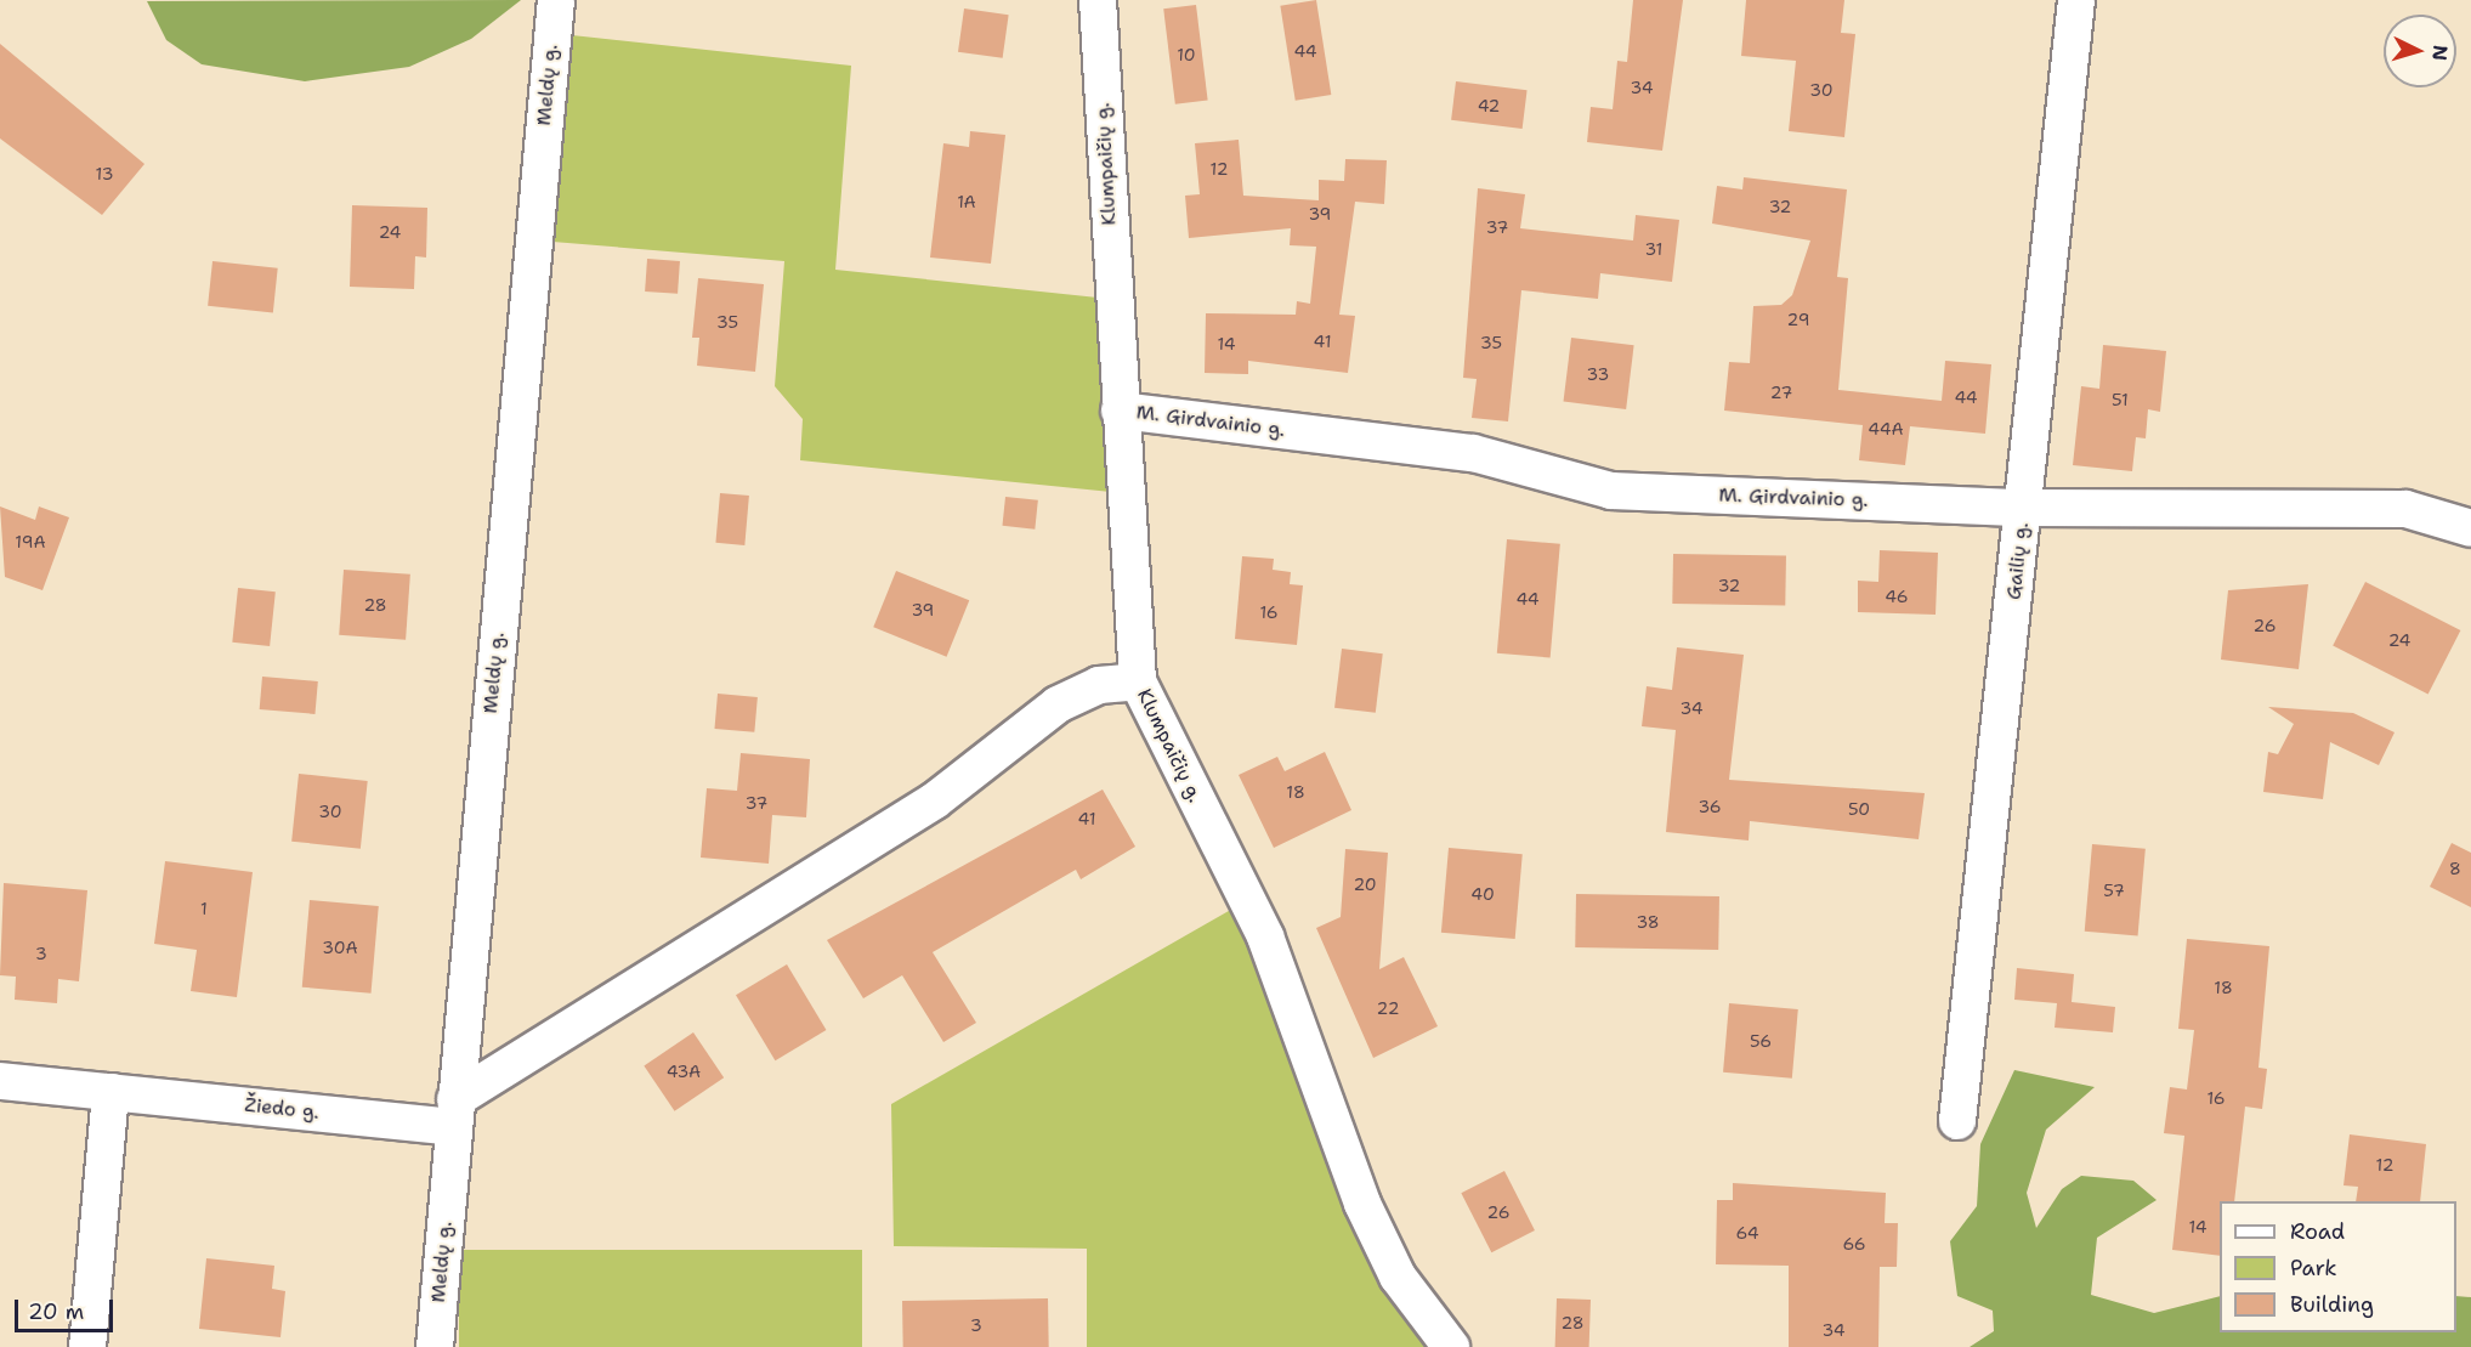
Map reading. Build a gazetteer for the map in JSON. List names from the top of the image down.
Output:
{
  "streets": {
    "street": [
      "Meldų g.",
      "Klumpaičių g.",
      "M. Girdvainio g.",
      "Gailių g.",
      "Žiedo g."
    ]
  },
  "crossings": [
    ["Meldų g.", "Žiedo g."],
    ["Klumpaičių g.", "M. Girdvainio g."],
    ["M. Girdvainio g.", "Gailių g."]
  ],
  "house_numbers": [
    "44",
    "10",
    "34",
    "30",
    "42",
    "12",
    "13",
    "1A",
    "32",
    "39",
    "37",
    "24",
    "31",
    "29",
    "35",
    "41",
    "35",
    "14",
    "33",
    "27",
    "44",
    "51",
    "44A",
    "19A",
    "32",
    "46",
    "44",
    "28",
    "39",
    "16",
    "26",
    "24",
    "34",
    "18",
    "37",
    "36",
    "50",
    "30",
    "41",
    "8",
    "20",
    "57",
    "40",
    "1",
    "38",
    "30A",
    "3",
    "18",
    "22",
    "56",
    "43A",
    "16",
    "12",
    "26",
    "14",
    "64",
    "66",
    "28",
    "3",
    "34"
  ],
  "legend": ["Road", "Park", "Building"],
  "scale_bar": "20 m",
  "north": "right"
}
